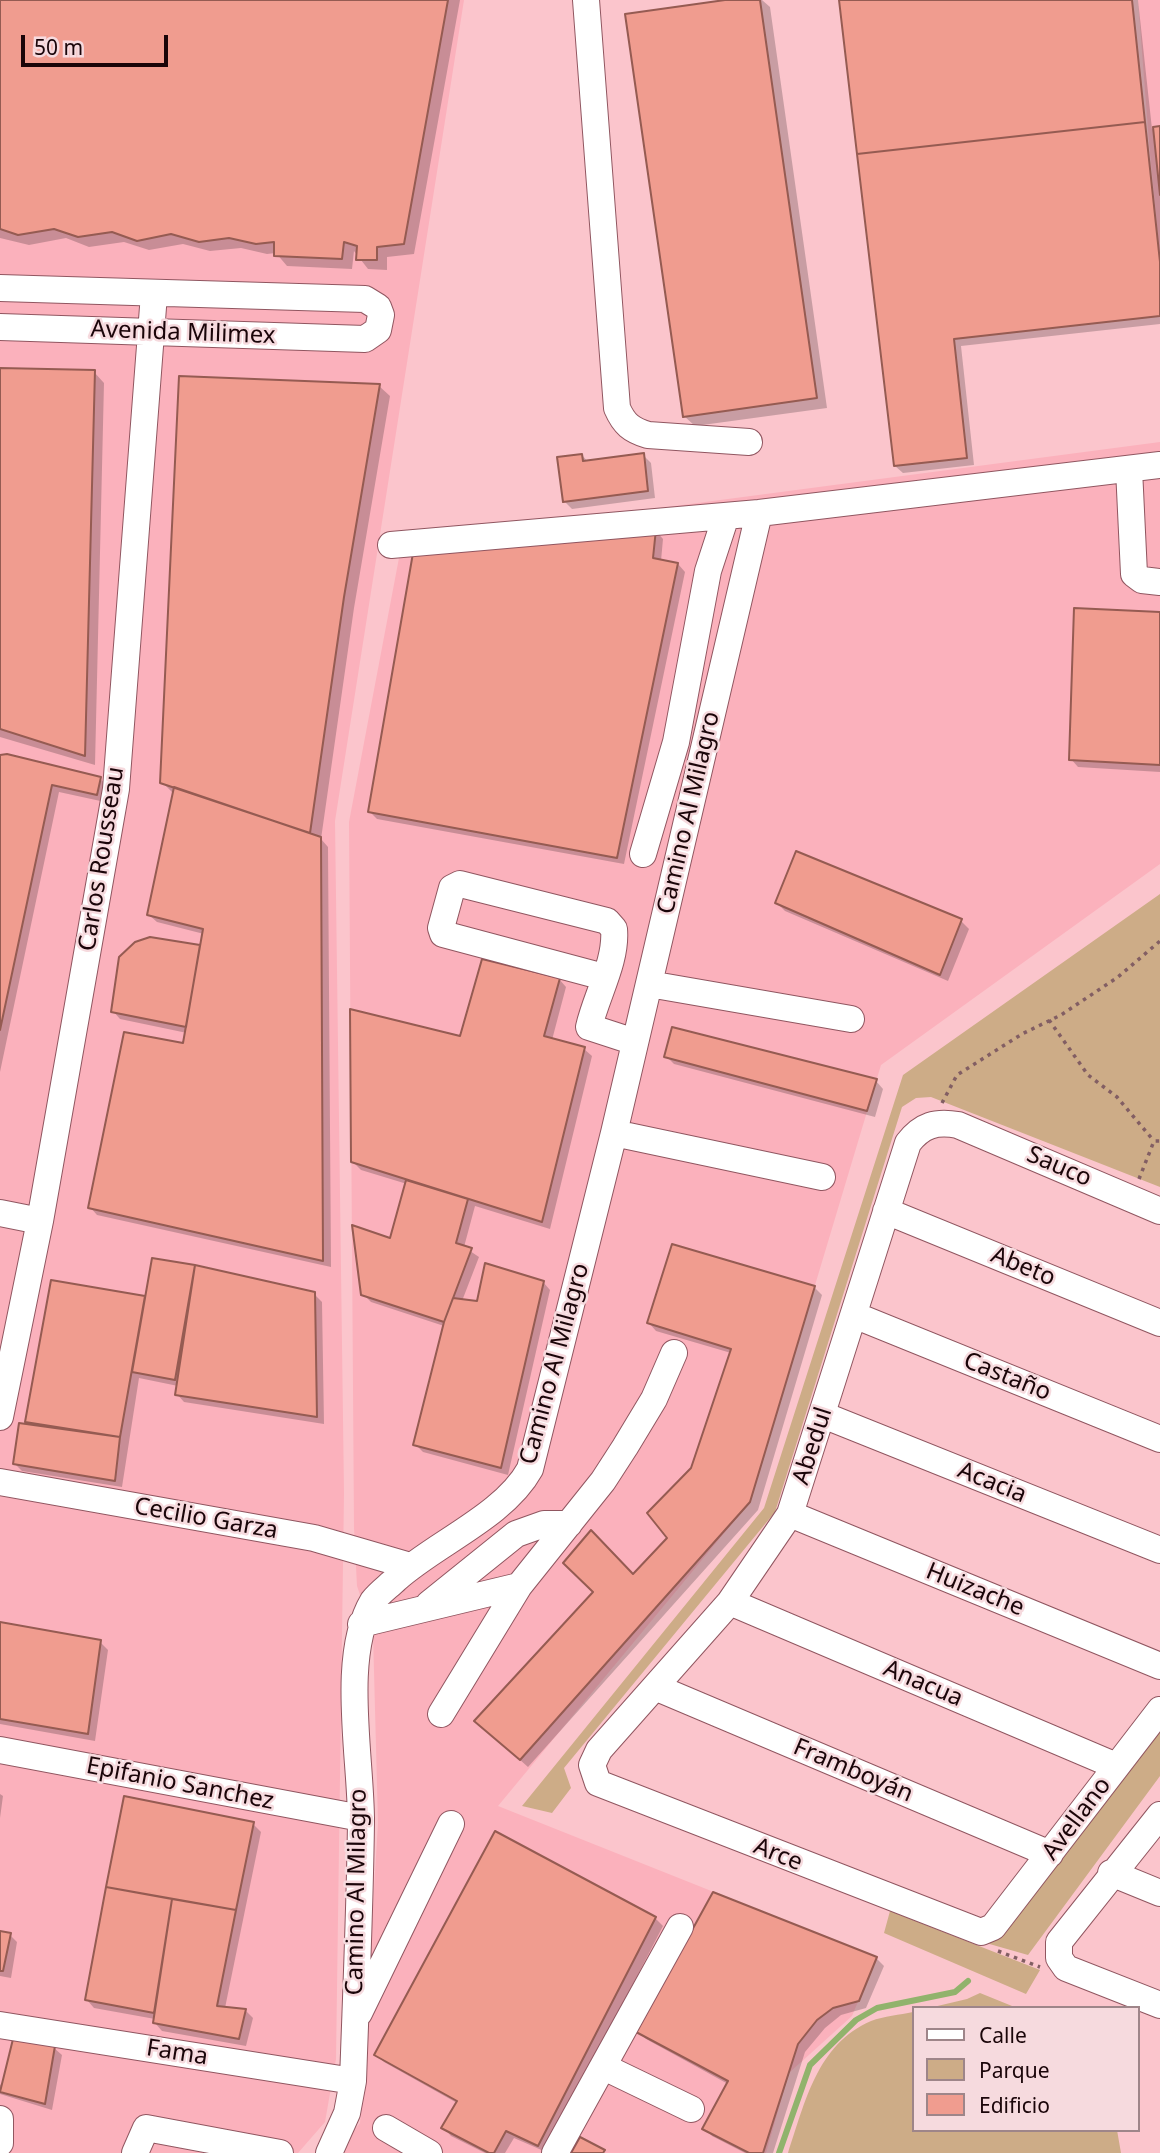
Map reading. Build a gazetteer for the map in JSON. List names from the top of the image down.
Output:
{
  "streets": {
    "street": [
      "Avenida Milimex",
      "Camino Al Milagro",
      "Carlos Rousseau",
      "Sauco",
      "Abeto",
      "Castaño",
      "Abedul",
      "Acacia",
      "Cecilio Garza",
      "Huizache",
      "Anacua",
      "Framboyán",
      "Epifanio Sanchez",
      "Avellano",
      "Arce",
      "Fama"
    ]
  },
  "crossings": [
    ["Avenida Milimex", "Carlos Rousseau"],
    ["Camino Al Milagro", "Cecilio Garza"],
    ["Camino Al Milagro", "Epifanio Sanchez"],
    ["Camino Al Milagro", "Fama"],
    ["Sauco", "Abedul"],
    ["Abeto", "Abedul"],
    ["Castaño", "Abedul"],
    ["Abedul", "Acacia"],
    ["Abedul", "Huizache"],
    ["Abedul", "Anacua"],
    ["Abedul", "Framboyán"],
    ["Abedul", "Arce"],
    ["Anacua", "Avellano"],
    ["Framboyán", "Avellano"],
    ["Avellano", "Arce"]
  ],
  "legend": ["Calle", "Parque", "Edificio"],
  "scale_bar": "50 m"
}
